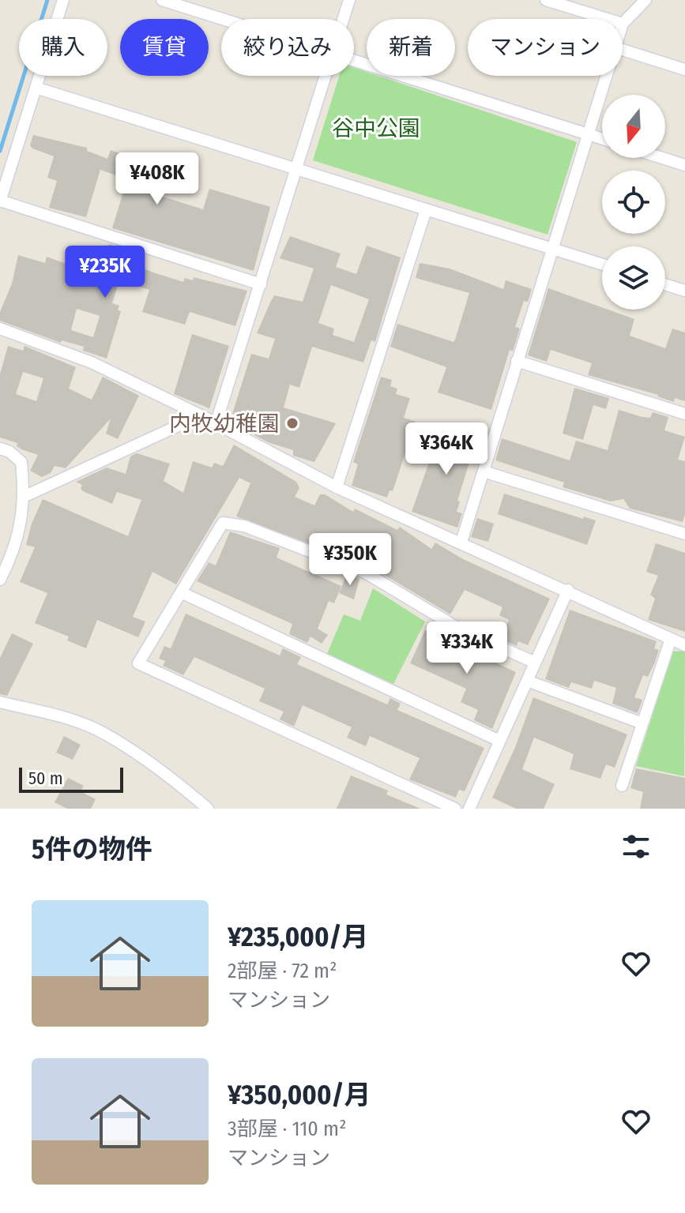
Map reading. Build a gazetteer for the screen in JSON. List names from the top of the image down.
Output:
{
  "parks": ["谷中公園"],
  "places": ["内牧幼稚園"],
  "scale_bar": "50 m",
  "north": "bottom",
  "page": {
    "chip": [
      "購入",
      "賃貸",
      "絞り込み",
      "新着",
      "マンション"
    ],
    "price": [
      "¥408K",
      "¥235K",
      "¥364K",
      "¥350K",
      "¥334K"
    ],
    "scale": "50 m",
    "heading": "5件の物件",
    "list": [
      {
        "name": "¥235,000/月",
        "note": "2部屋 · 72 m² · マンション"
      },
      {
        "name": "¥350,000/月",
        "note": "3部屋 · 110 m² · マンション"
      }
    ]
  }
}
